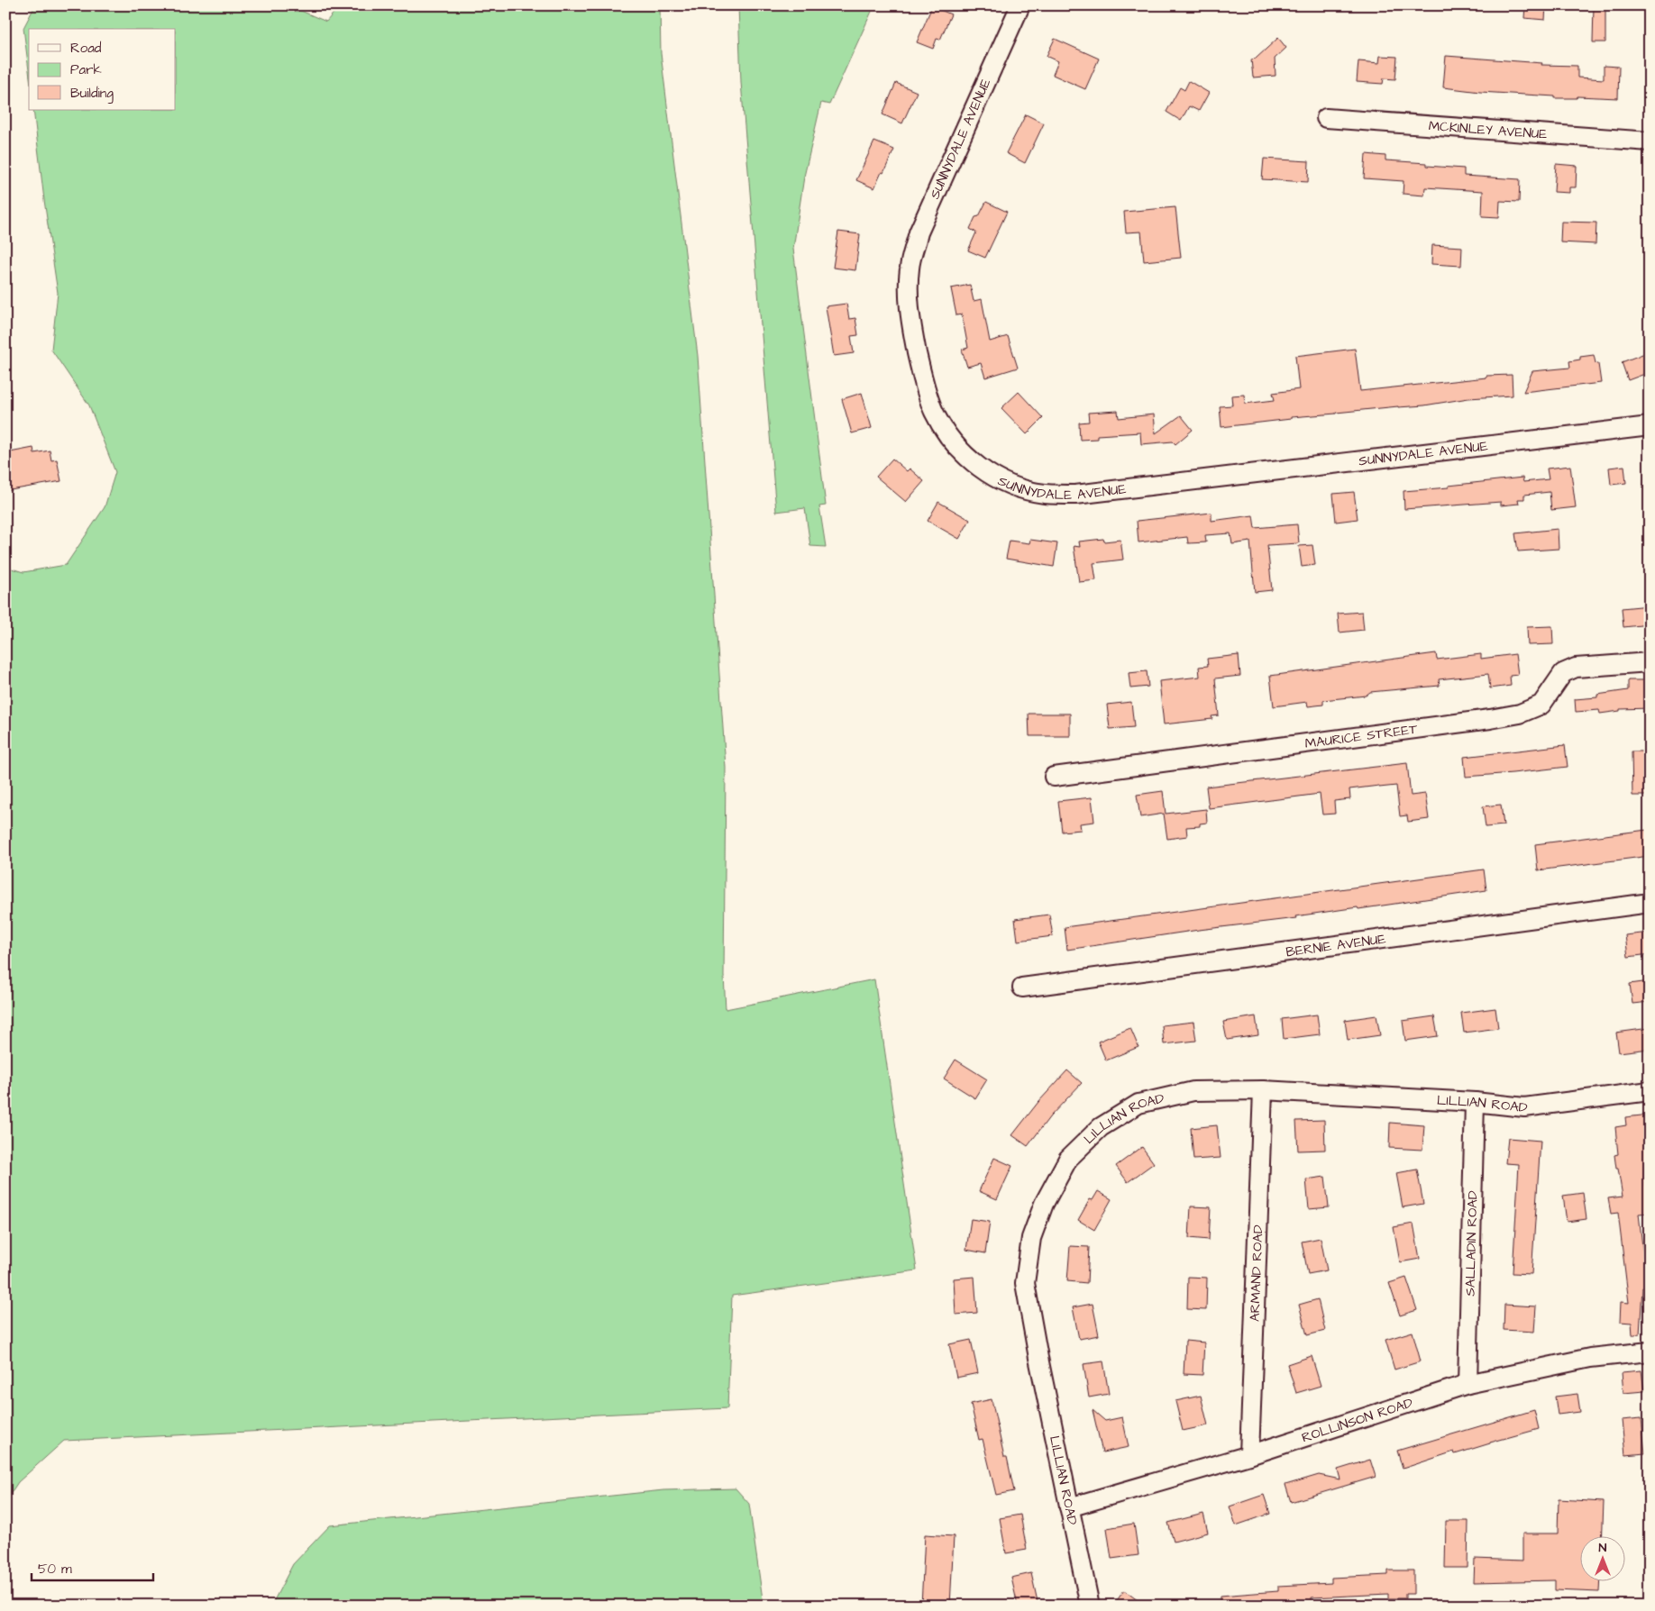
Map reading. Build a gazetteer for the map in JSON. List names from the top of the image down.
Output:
{
  "streets": {
    "street": [
      "MCKINLEY AVENUE",
      "SUNNYDALE AVENUE",
      "MAURICE STREET",
      "BERNIE AVENUE",
      "LILLIAN ROAD",
      "SALLADIN ROAD",
      "ARMAND ROAD",
      "ROLLINSON ROAD"
    ]
  },
  "crossings": [
    ["LILLIAN ROAD", "SALLADIN ROAD"],
    ["LILLIAN ROAD", "ARMAND ROAD"],
    ["LILLIAN ROAD", "ROLLINSON ROAD"],
    ["SALLADIN ROAD", "ROLLINSON ROAD"],
    ["ARMAND ROAD", "ROLLINSON ROAD"]
  ],
  "legend": ["Road", "Park", "Building"],
  "scale_bar": "50 m",
  "north": "top"
}
